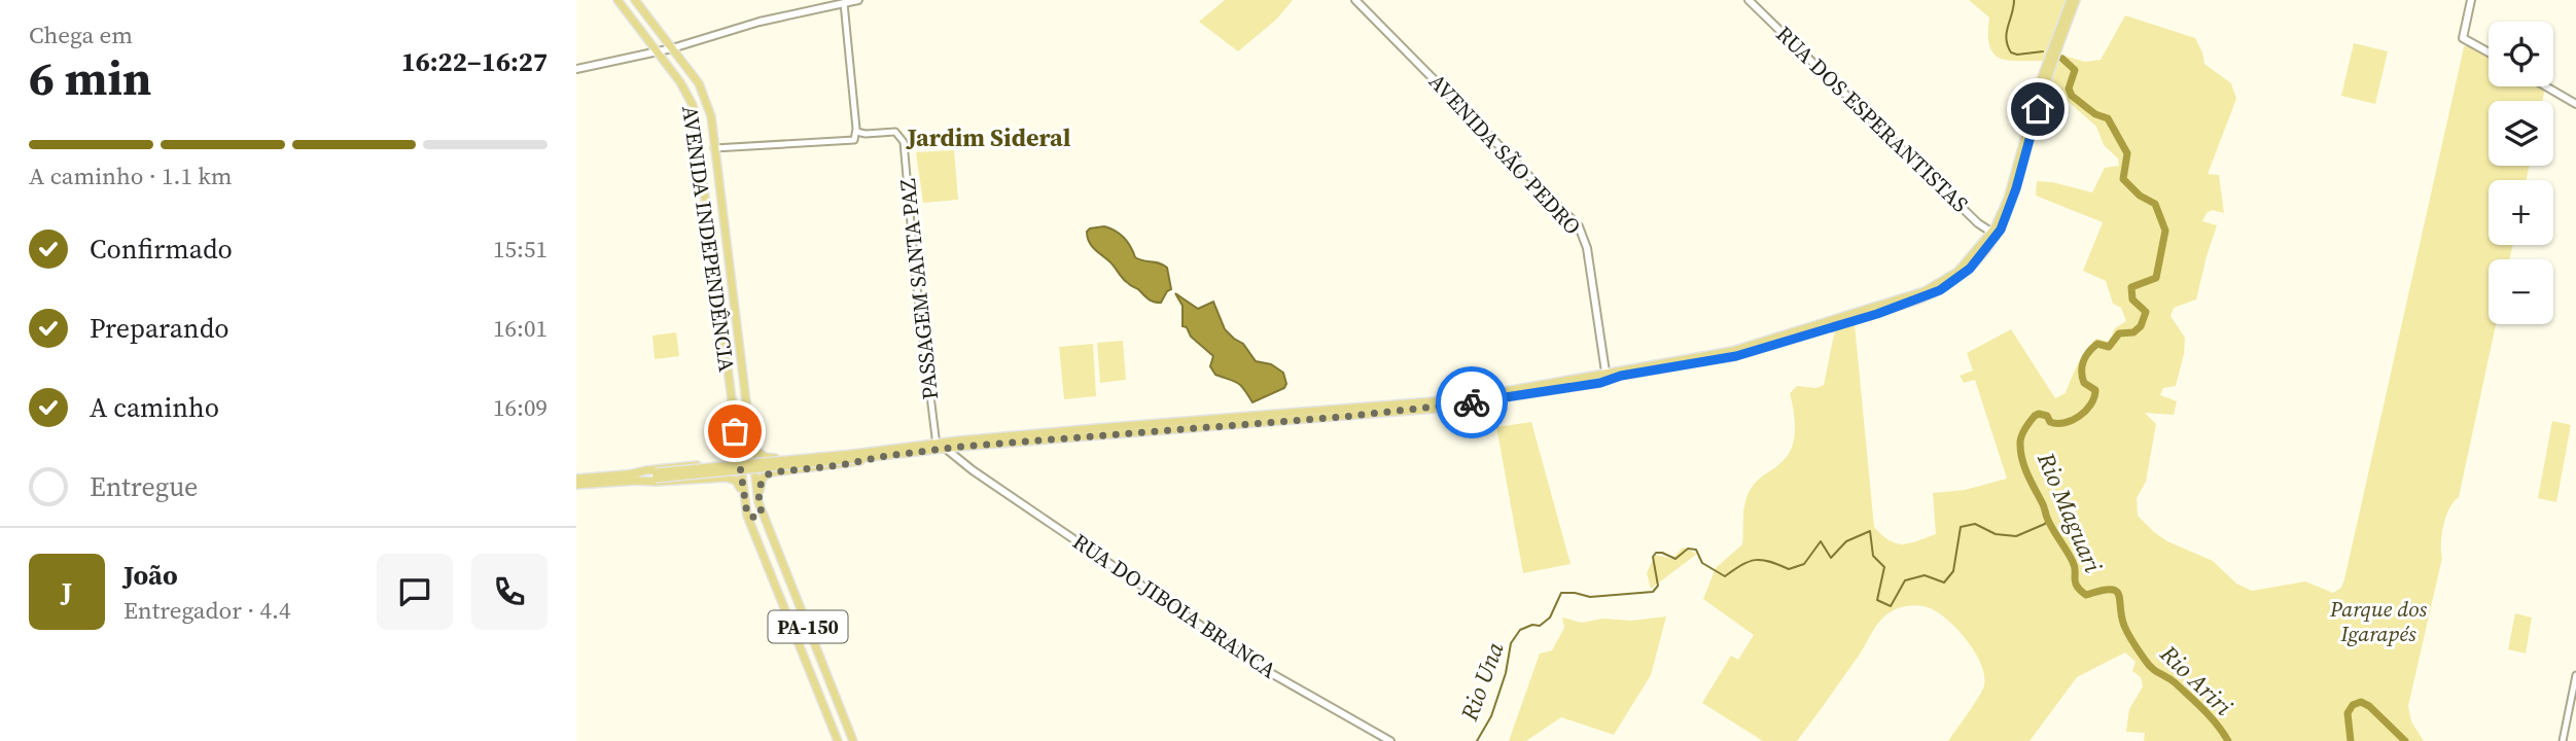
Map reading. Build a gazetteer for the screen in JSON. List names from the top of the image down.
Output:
{
  "streets": {
    "main road": [
      "RUA DOS ESPERANTISTAS",
      "AVENIDA SÃO PEDRO",
      "AVENIDA INDEPENDÊNCIA",
      "RUA DO JIBOIA BRANCA",
      "PA-150"
    ],
    "street": ["PASSAGEM SANTA PAZ"]
  },
  "crossings": [
    ["PASSAGEM SANTA PAZ", "RUA DO JIBOIA BRANCA"]
  ],
  "districts": ["Jardim Sideral"],
  "water": ["Rio Maguari", "Rio Ariri", "Rio Una"],
  "parks": ["Parque dos Igarapés"],
  "page": {
    "heading": ["6 min", "Chega em", "16:22–16:27"],
    "panel": ["João", "Entregador · 4.4"],
    "map_buttons": ["+", "−"],
    "bar": "A caminho · 1.1 km",
    "list": [
      ["Confirmado", "15:51"],
      ["Preparando", "16:01"],
      ["A caminho", "16:09"],
      "Entregue"
    ],
    "round": "J"
  }
}
